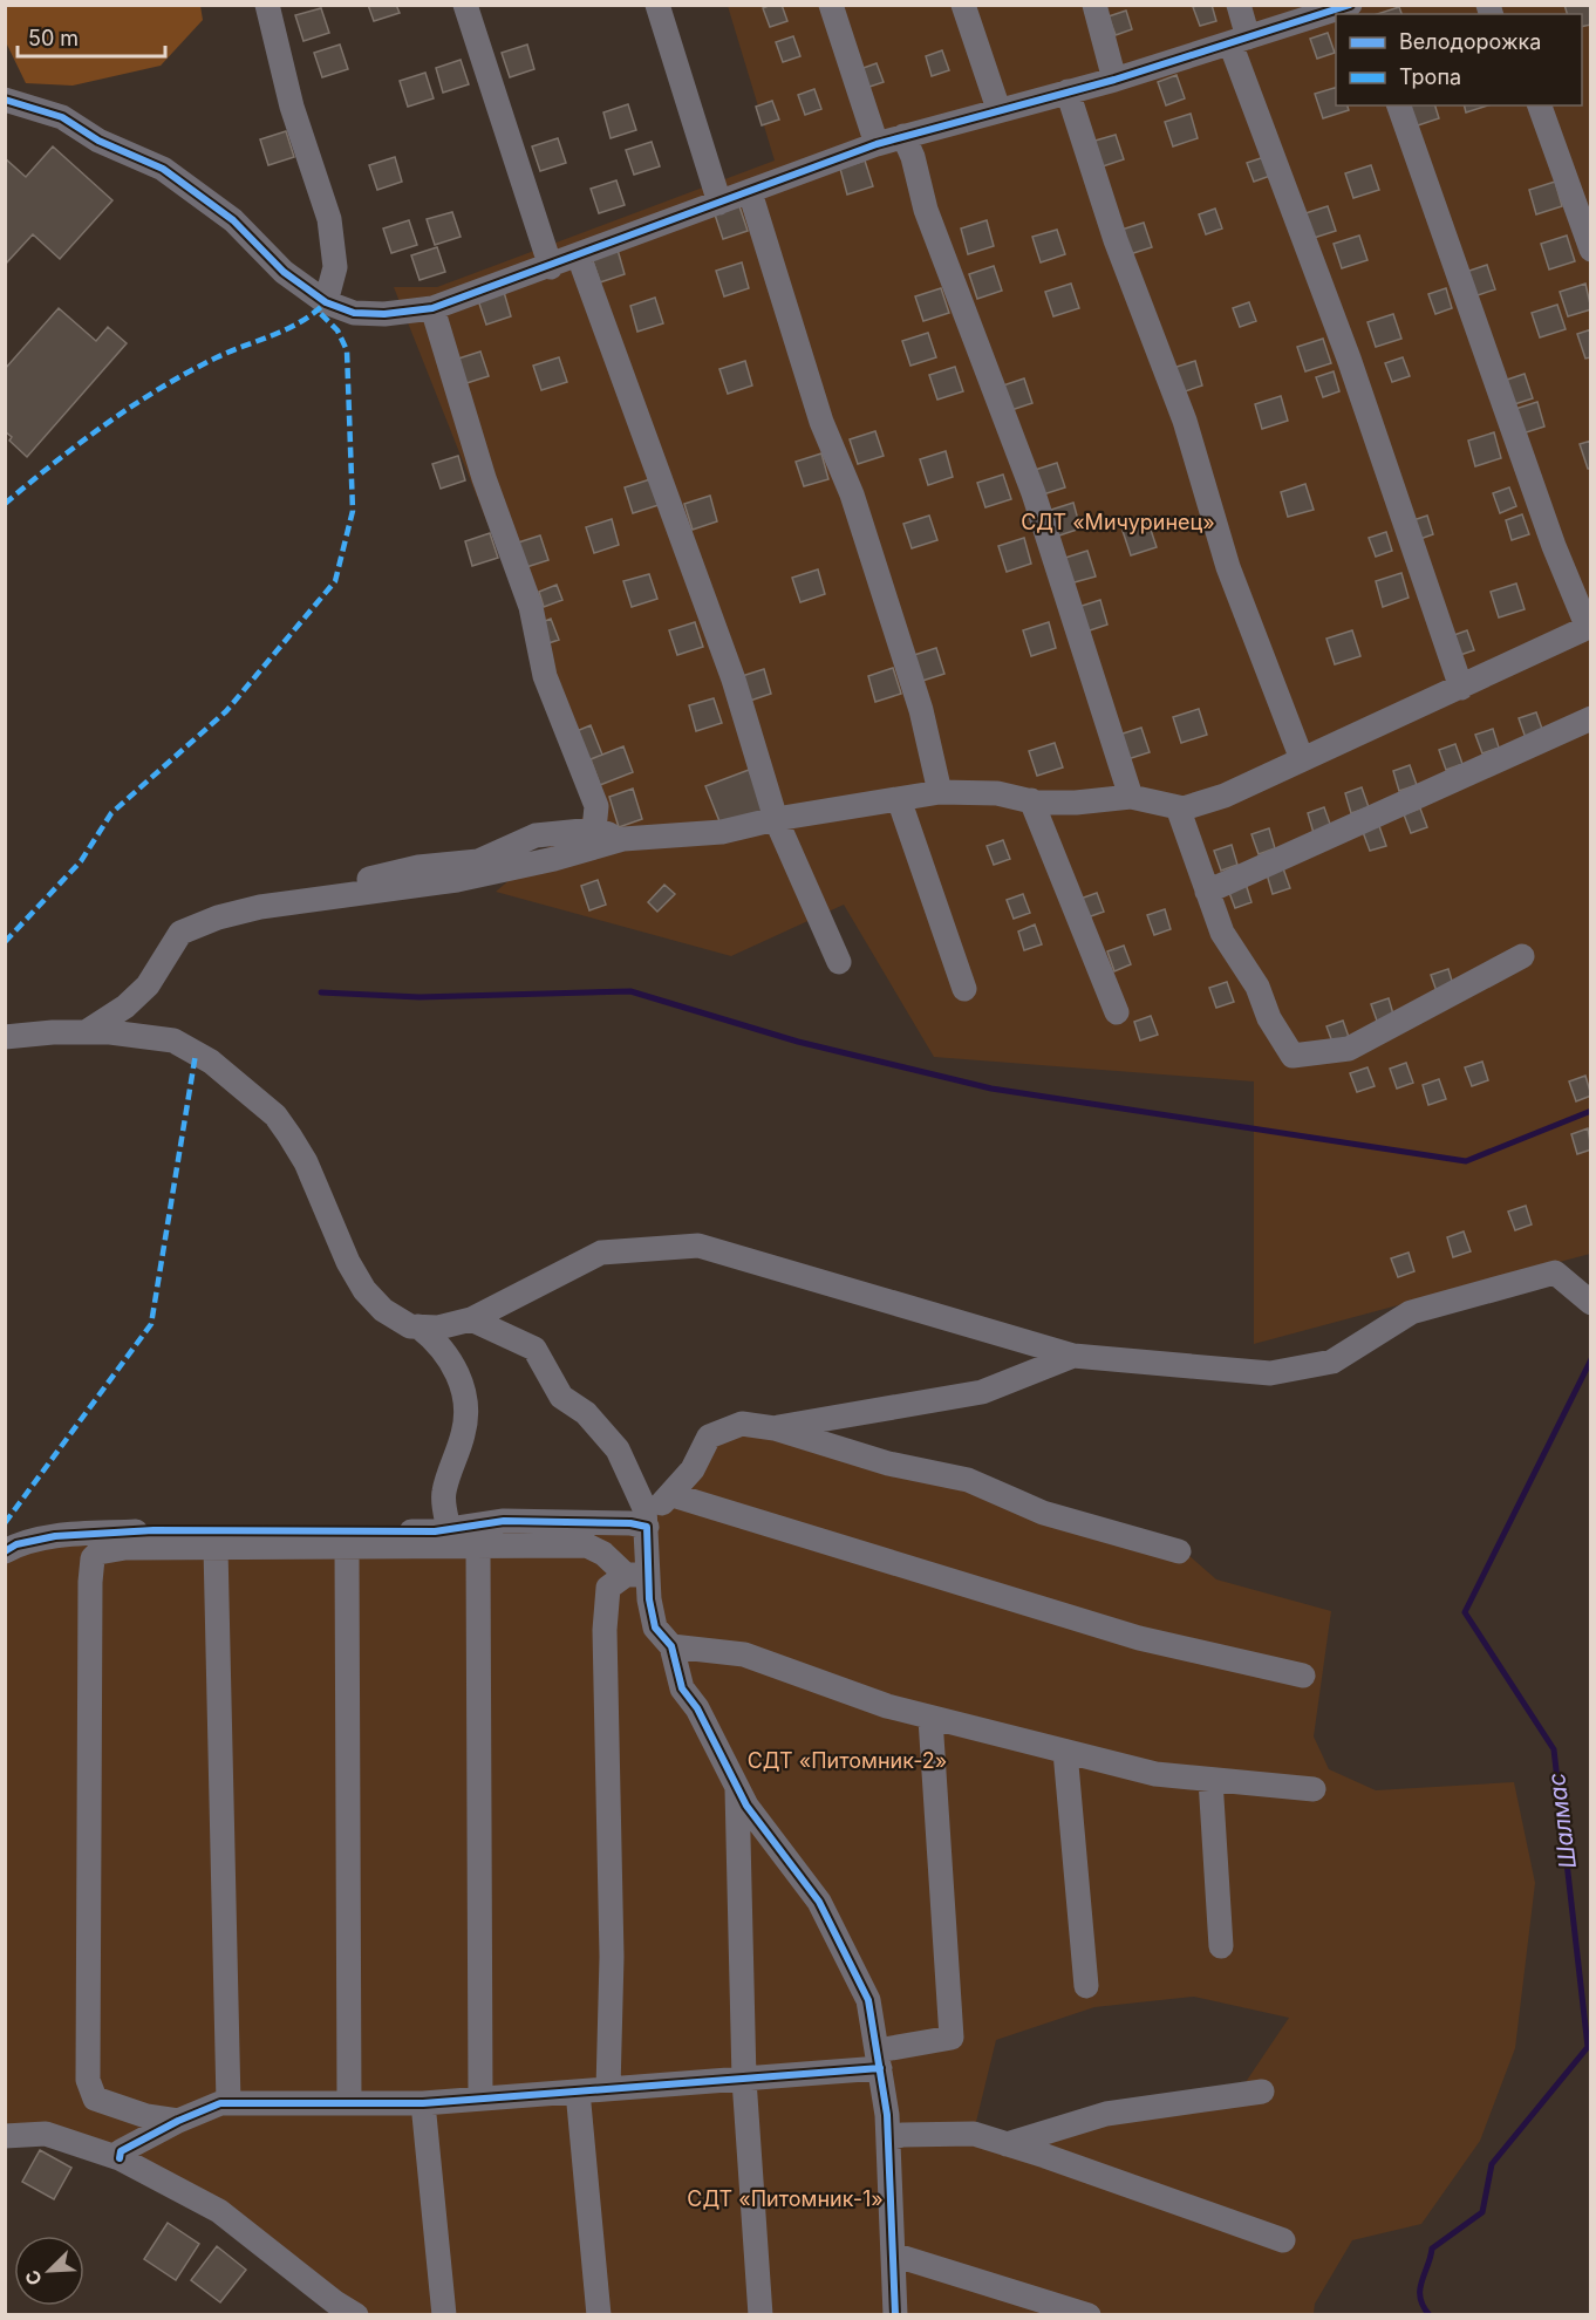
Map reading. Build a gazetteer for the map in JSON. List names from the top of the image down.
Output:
{
  "water": ["Шалмас"],
  "parks": ["СДТ «Мичуринец»", "СДТ «Питомник-2»", "СДТ «Питомник-1»"],
  "legend": ["Велодорожка", "Тропа"],
  "scale_bar": "50 m",
  "north": "bottom left"
}
